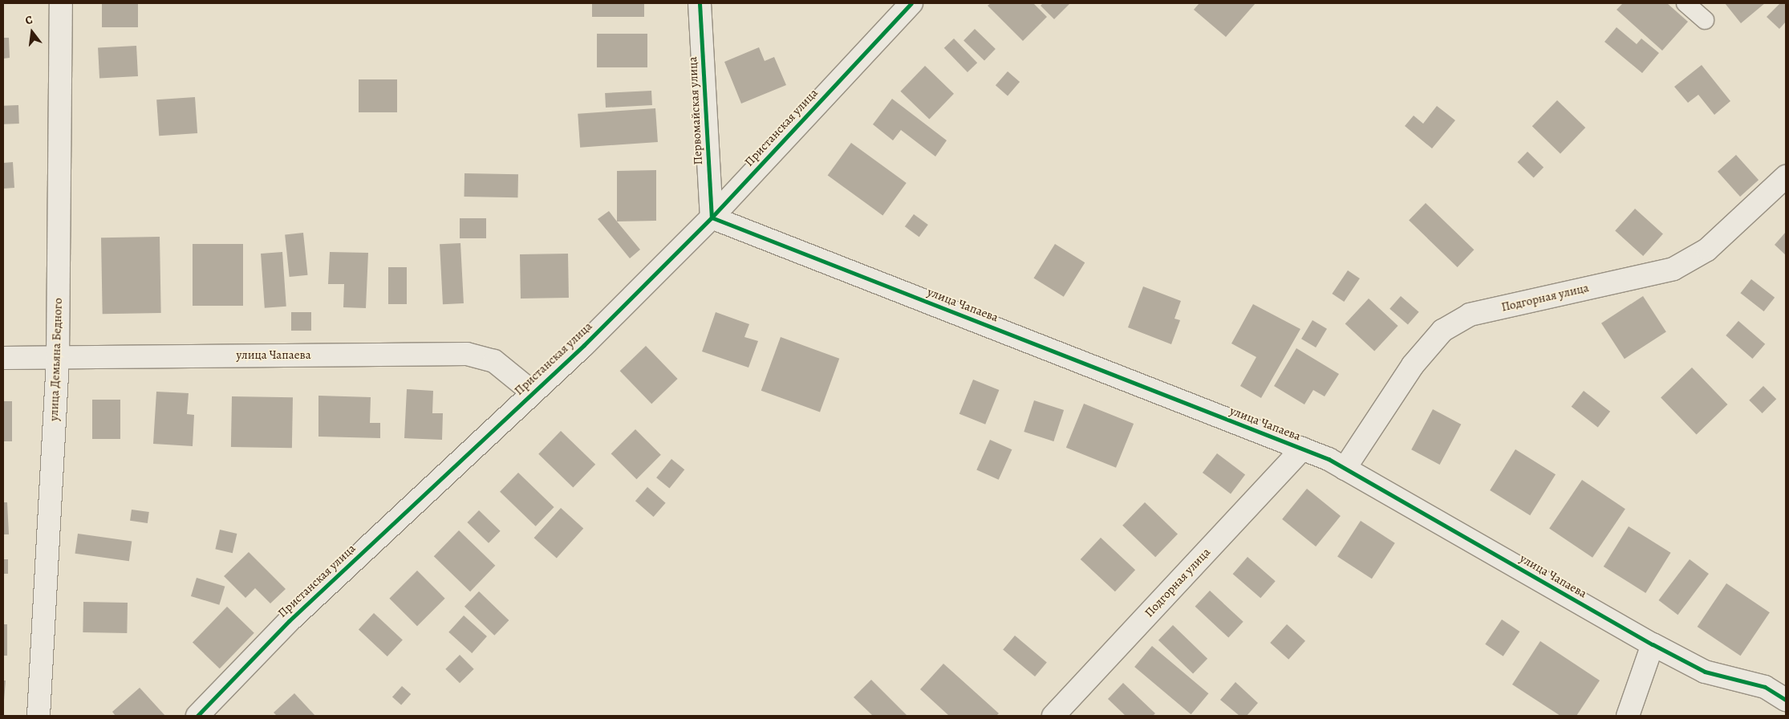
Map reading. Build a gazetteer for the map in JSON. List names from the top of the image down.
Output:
{
  "streets": {
    "street": [
      "Первомайская улица",
      "Пристанская улица",
      "Подгорная улица",
      "улица Чапаева",
      "улица Демьяна Бедного"
    ]
  },
  "crossings": [
    ["Первомайская улица", "Пристанская улица"],
    ["Первомайская улица", "улица Чапаева"],
    ["Пристанская улица", "улица Чапаева"],
    ["Подгорная улица", "улица Чапаева"],
    ["улица Чапаева", "улица Демьяна Бедного"]
  ],
  "north": "top"
}
